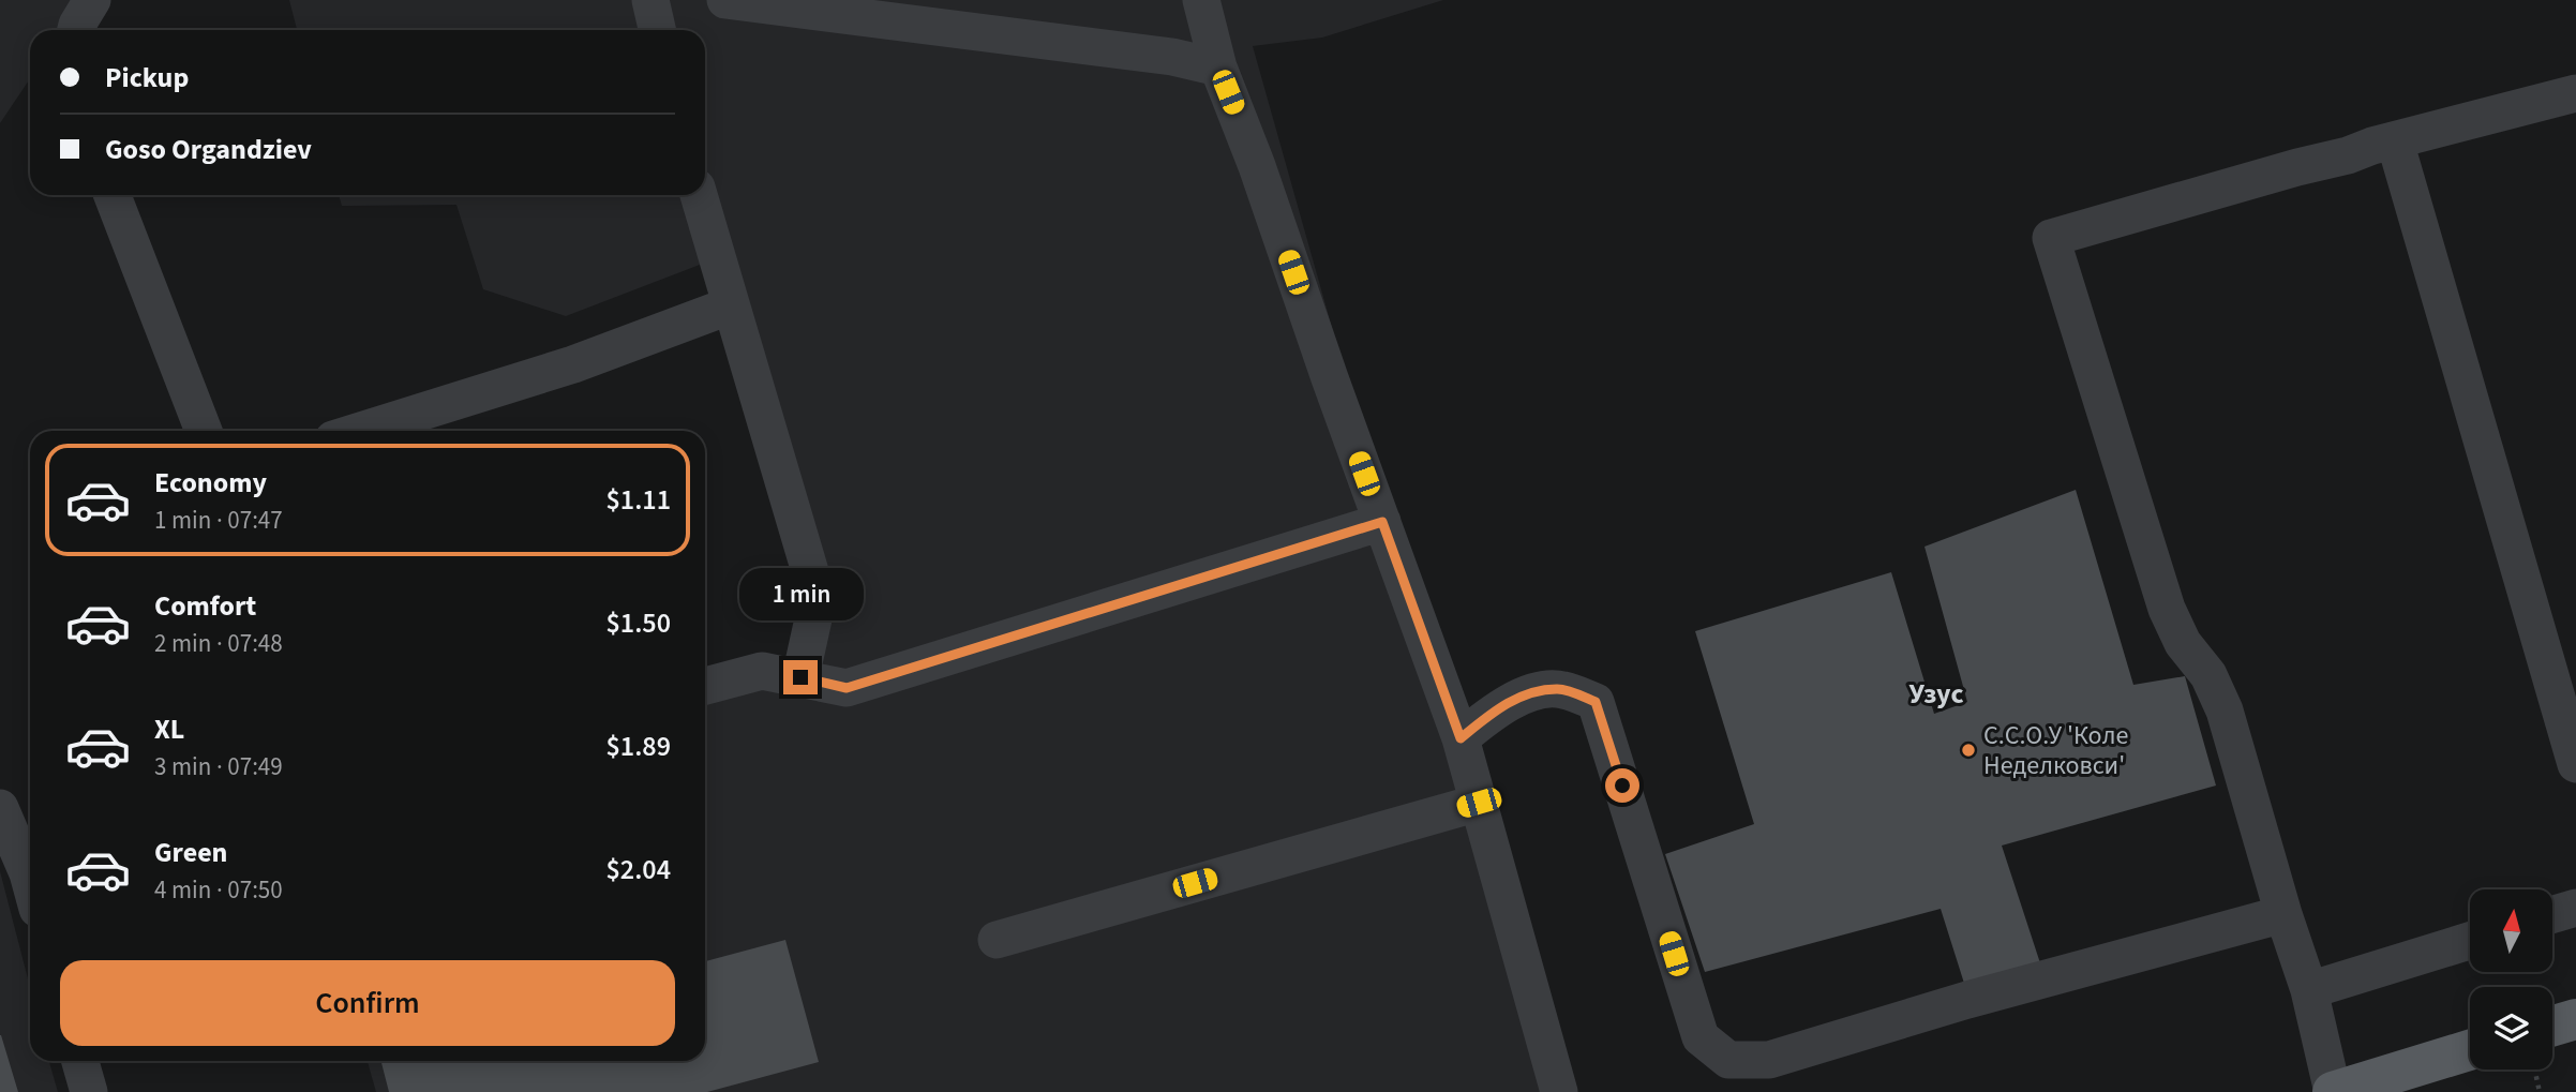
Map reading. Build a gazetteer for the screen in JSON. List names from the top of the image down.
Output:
{
  "districts": ["Узус"],
  "places": ["С.С.О.У 'Коле Неделковси'"],
  "north": "top",
  "page": {
    "banner": ["Pickup", "Goso Organdziev"],
    "list": [
      {
        "name": "Economy",
        "note": "1 min · 07:47",
        "value": "$1.11"
      },
      {
        "name": "Comfort",
        "note": "2 min · 07:48",
        "value": "$1.50"
      },
      {
        "name": "XL",
        "note": "3 min · 07:49",
        "value": "$1.89"
      },
      {
        "name": "Green",
        "note": "4 min · 07:50",
        "value": "$2.04"
      }
    ],
    "bubble": "1 min",
    "buttons": "Confirm"
  }
}
